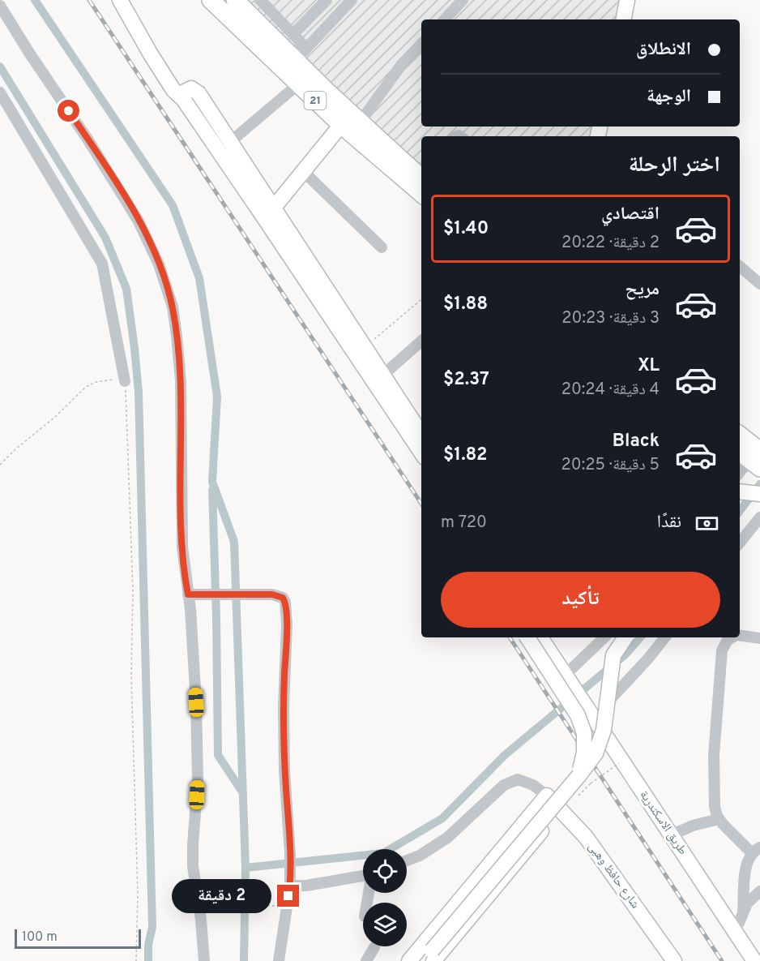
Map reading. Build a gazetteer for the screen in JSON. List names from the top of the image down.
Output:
{
  "streets": {
    "highway": ["21"],
    "main road": ["طريق الاسكندرية", "شارع حافظ وهبى"]
  },
  "scale_bar": "100 m",
  "page": {
    "banner": ["الانطلاق", "الوجهة"],
    "heading": "اختر الرحلة",
    "list": [
      {
        "name": "اقتصادي",
        "note": "2 دقيقة · 20:22",
        "value": "$1.40"
      },
      {
        "name": "مريح",
        "note": "3 دقيقة · 20:23",
        "value": "$1.88"
      },
      {
        "name": "XL",
        "note": "4 دقيقة · 20:24",
        "value": "$2.37"
      },
      {
        "name": "Black",
        "note": "5 دقيقة · 20:25",
        "value": "$1.82"
      }
    ],
    "pay": ["نقدًا", "720 m"],
    "buttons": "تأكيد",
    "bubble": "2 دقيقة",
    "scale": "100 m"
  }
}
